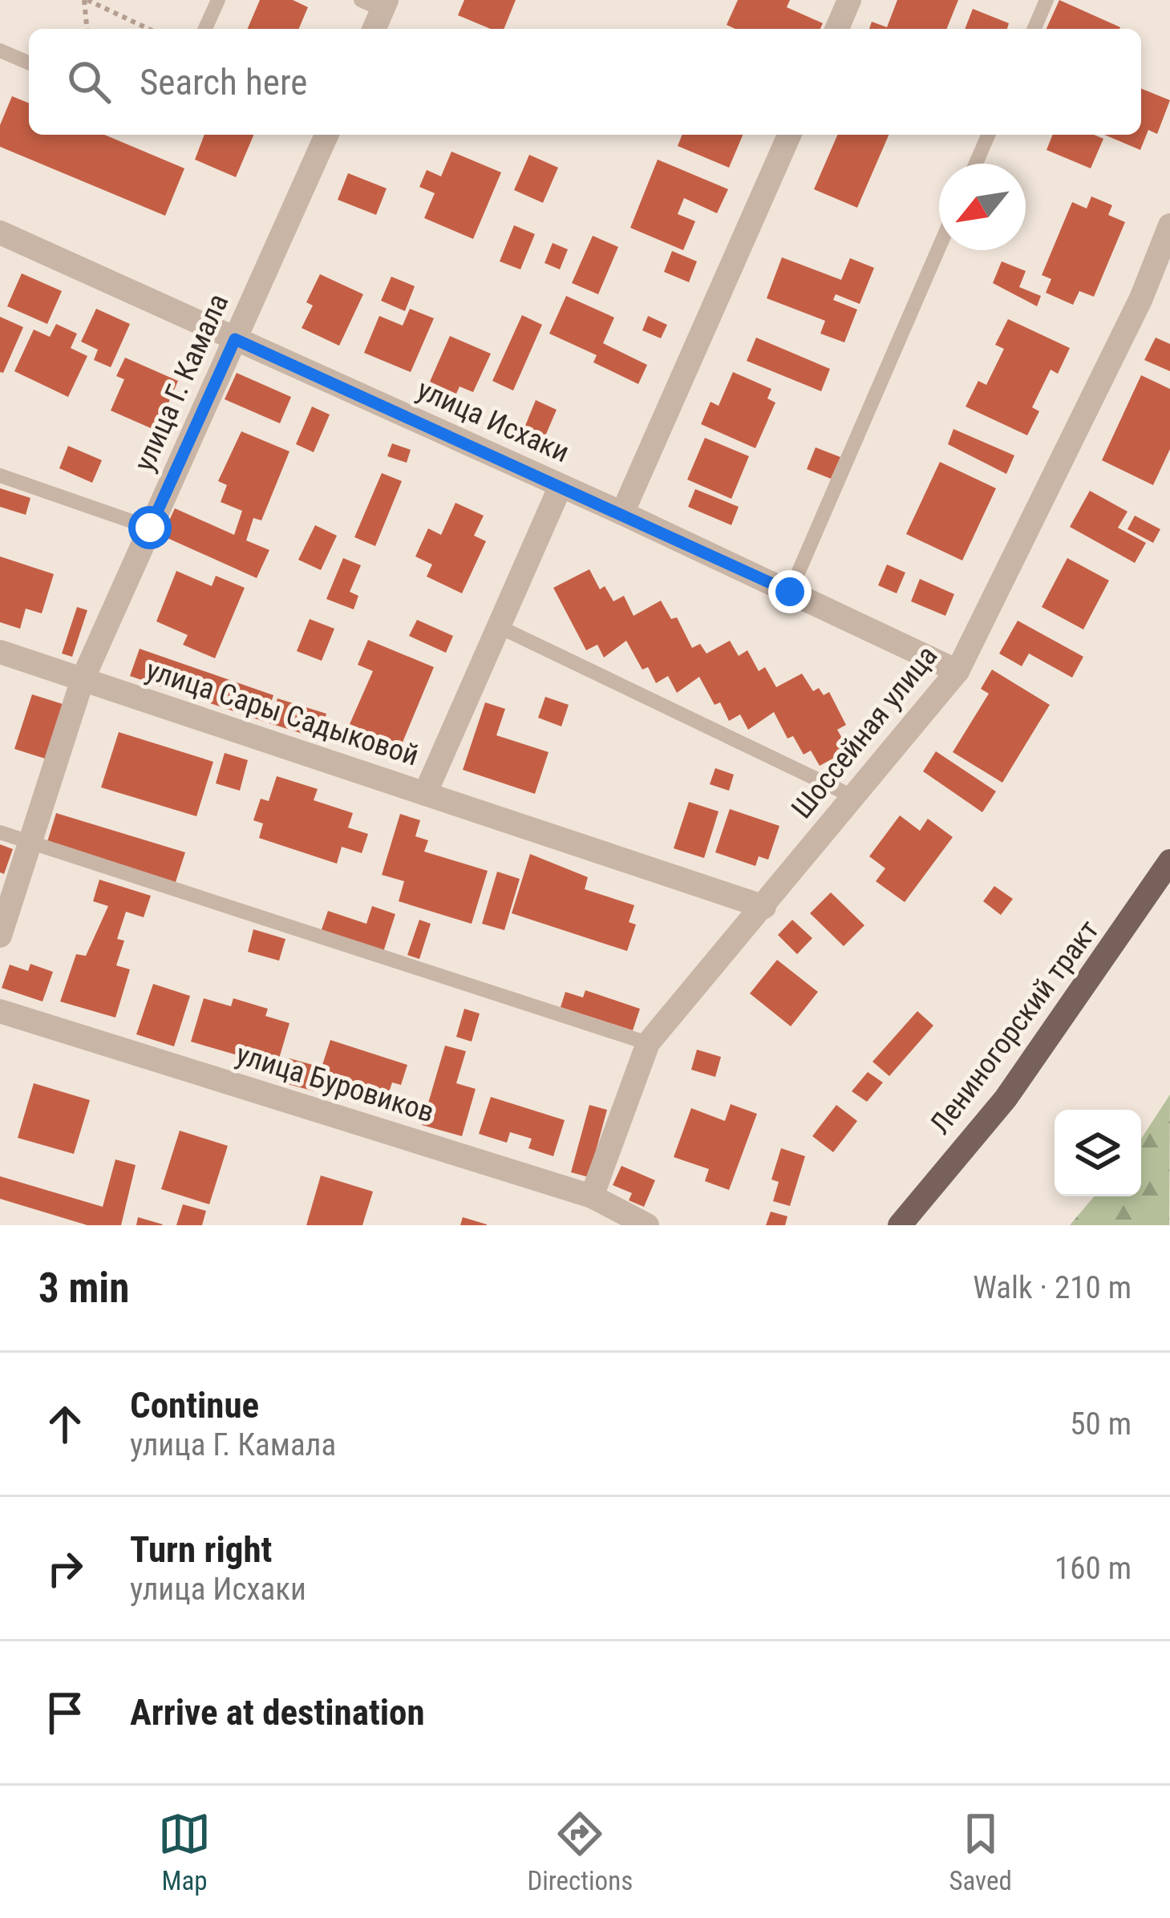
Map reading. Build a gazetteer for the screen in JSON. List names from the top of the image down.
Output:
{
  "streets": {
    "main road": ["Лениногорский тракт"],
    "street": [
      "улица Г. Камала",
      "улица Исхаки",
      "улица Сары Садыковой",
      "Шоссейная улица",
      "улица Буровиков"
    ]
  },
  "crossings": [
    ["улица Г. Камала", "улица Исхаки"],
    ["улица Г. Камала", "улица Сары Садыковой"],
    ["улица Исхаки", "Шоссейная улица"],
    ["улица Сары Садыковой", "Шоссейная улица"],
    ["Шоссейная улица", "улица Буровиков"]
  ],
  "north": "bottom left",
  "page": {
    "search": "Search here",
    "heading": ["3 min", "Walk · 210 m"],
    "list": [
      ["Continue", "улица Г. Камала", "50 m"],
      ["Turn right", "улица Исхаки", "160 m"],
      "Arrive at destination"
    ],
    "nav": ["Map", "Directions", "Saved"]
  }
}
